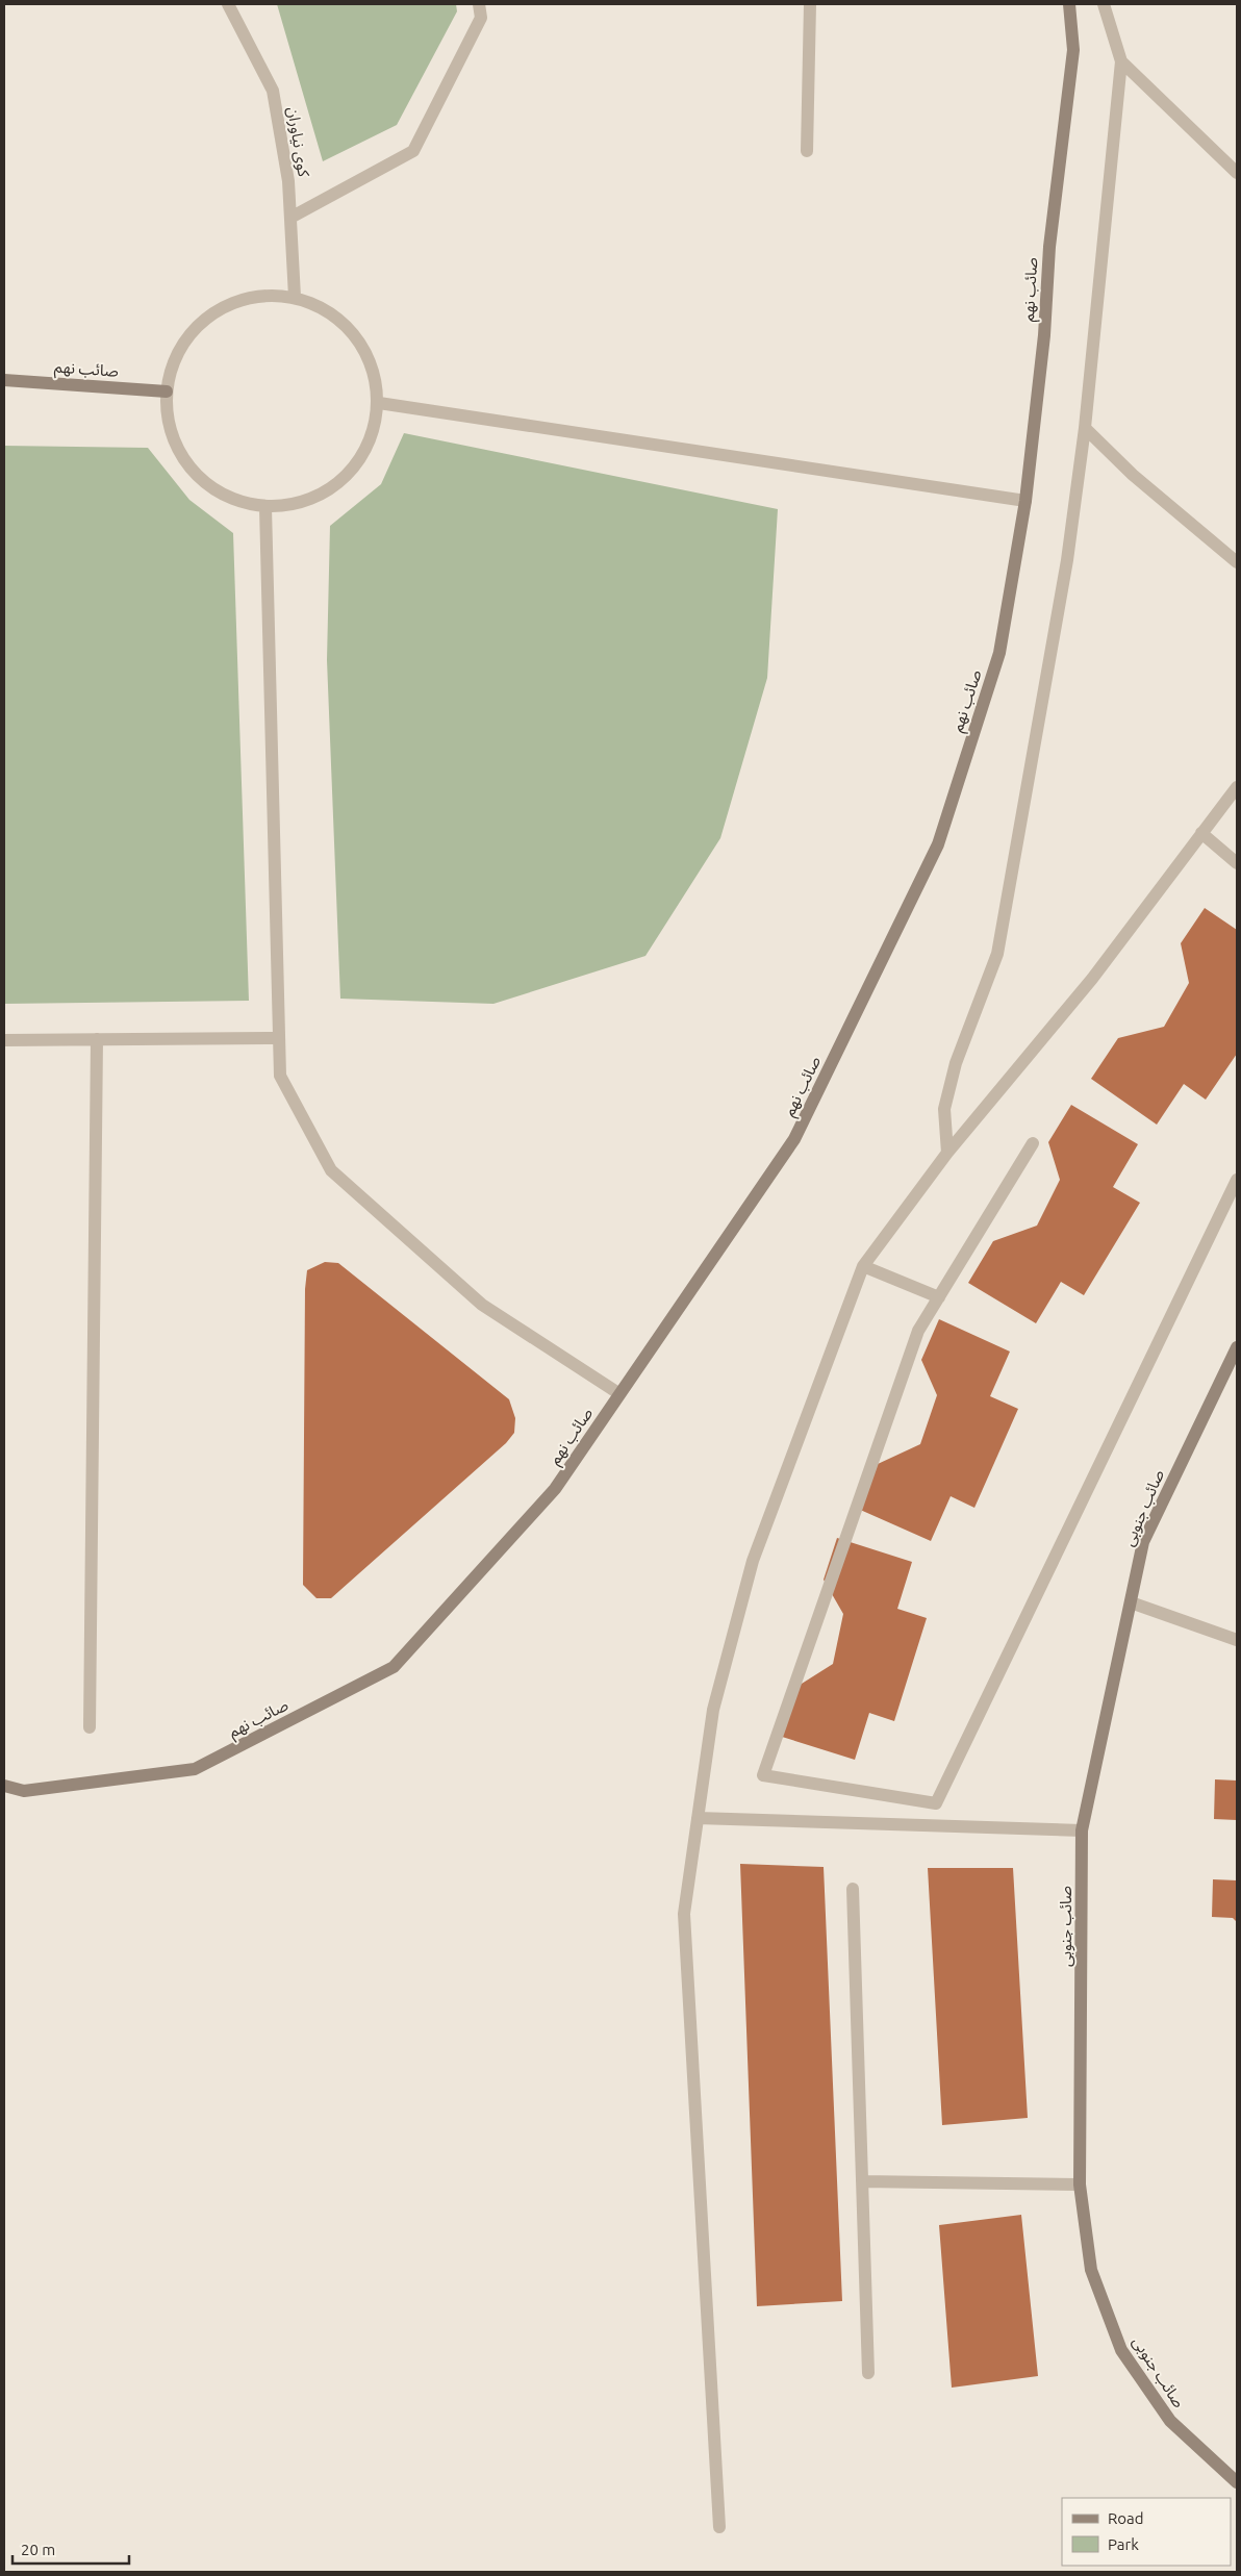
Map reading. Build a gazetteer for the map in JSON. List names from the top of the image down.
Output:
{
  "streets": {
    "main road": ["صائب نهم", "صائب جنوبی"],
    "street": ["کوی نیاوران"]
  },
  "legend": ["Road", "Park"],
  "scale_bar": "20 m"
}
